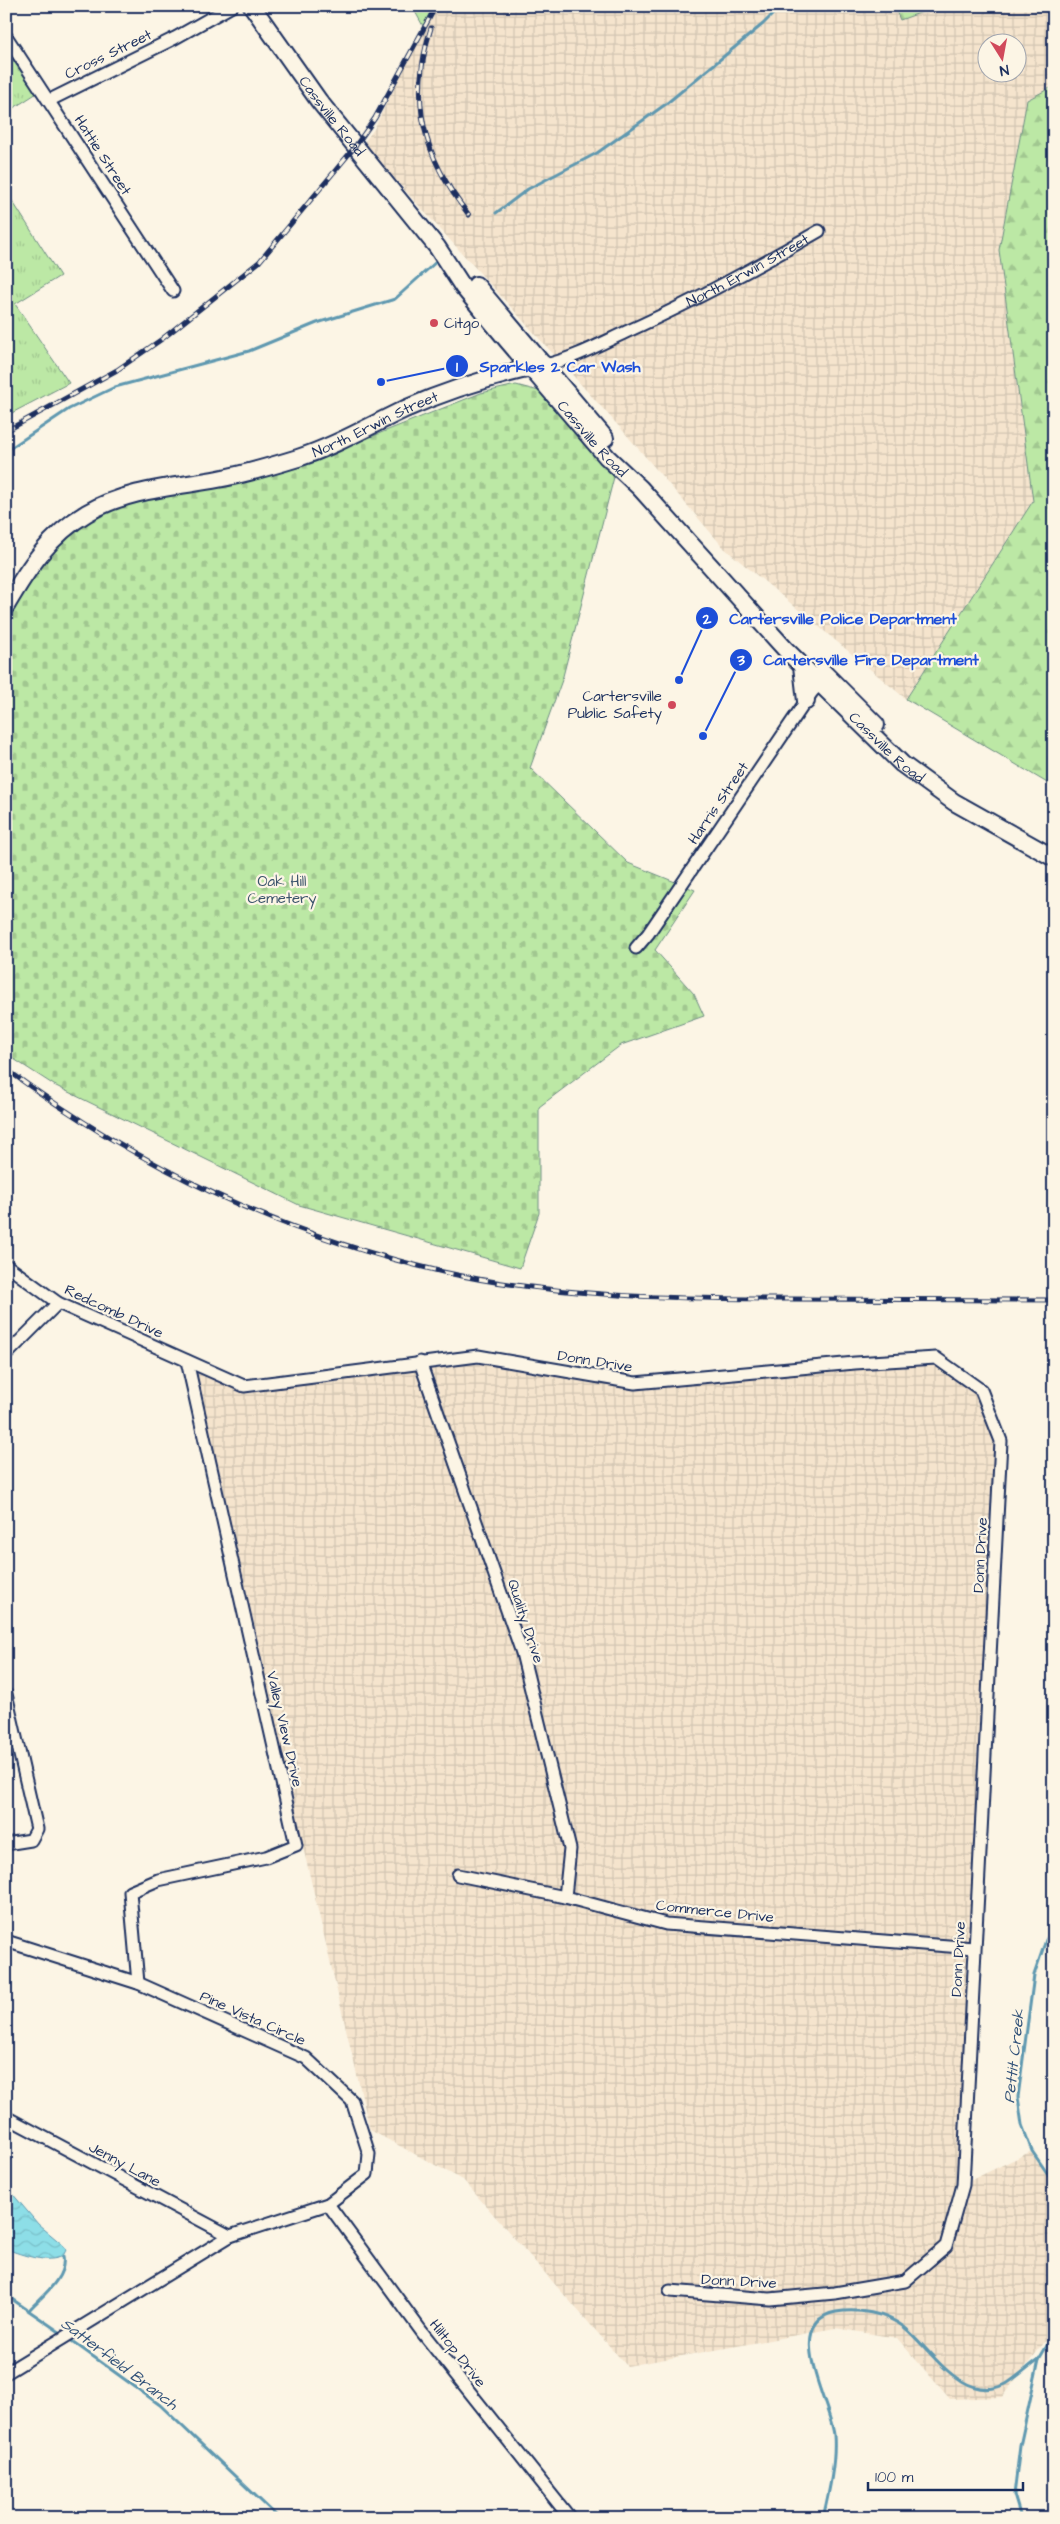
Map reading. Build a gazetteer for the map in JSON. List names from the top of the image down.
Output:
{
  "streets": {
    "main road": ["Cassville Road", "North Erwin Street"],
    "street": [
      "Cross Street",
      "Hattie Street",
      "Harris Street",
      "Redcomb Drive",
      "Donn Drive",
      "Quality Drive",
      "Valley View Drive",
      "Commerce Drive",
      "Pine Vista Circle",
      "Jenny Lane",
      "Hilltop Drive"
    ]
  },
  "crossings": [
    ["Cross Street", "Hattie Street"],
    ["Cassville Road", "North Erwin Street"],
    ["Cassville Road", "Harris Street"],
    ["Redcomb Drive", "Donn Drive"],
    ["Redcomb Drive", "Valley View Drive"],
    ["Donn Drive", "Quality Drive"],
    ["Donn Drive", "Valley View Drive"],
    ["Donn Drive", "Commerce Drive"],
    ["Quality Drive", "Commerce Drive"],
    ["Valley View Drive", "Pine Vista Circle"],
    ["Pine Vista Circle", "Jenny Lane"],
    ["Pine Vista Circle", "Hilltop Drive"]
  ],
  "water": ["Pettit Creek", "Satterfield Branch"],
  "parks": ["Oak Hill Cemetery"],
  "places": [
    "Citgo",
    "Sparkles 2 Car Wash",
    "Cartersville Police Department",
    "Cartersville Public Safety",
    "Cartersville Fire Department"
  ],
  "scale_bar": "100 m",
  "north": "bottom"
}
